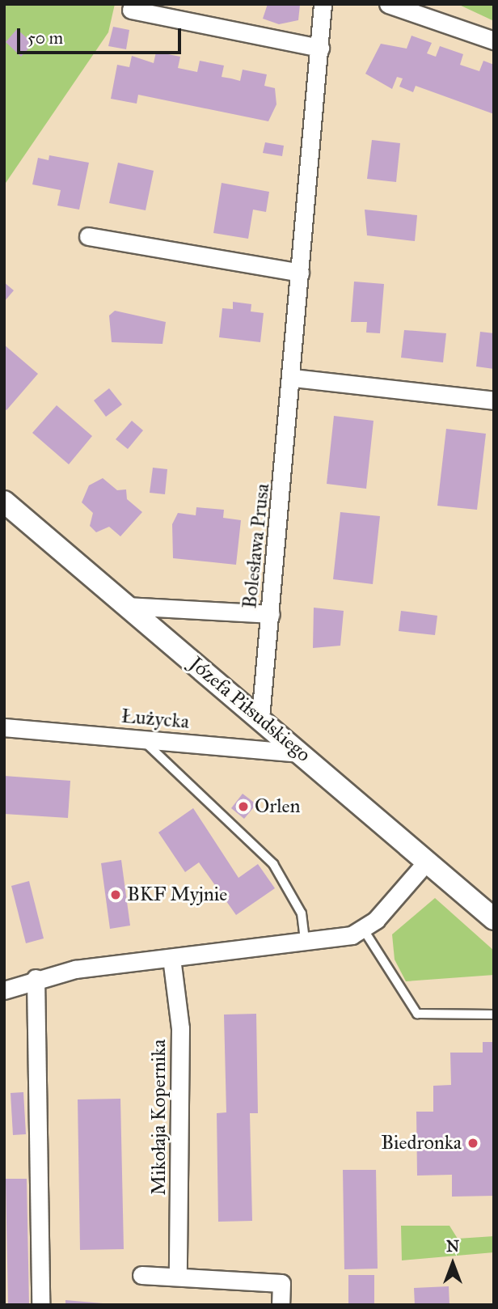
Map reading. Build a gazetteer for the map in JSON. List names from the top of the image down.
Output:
{
  "streets": {
    "street": [
      "Bolesława Prusa",
      "Józefa Piłsudskiego",
      "Łużycka",
      "Mikołaja Kopernika"
    ]
  },
  "crossings": [
    ["Bolesława Prusa", "Józefa Piłsudskiego"],
    ["Józefa Piłsudskiego", "Łużycka"]
  ],
  "places": ["Orlen", "BKF Myjnie", "Biedronka"],
  "scale_bar": "50 m",
  "north": "top"
}
